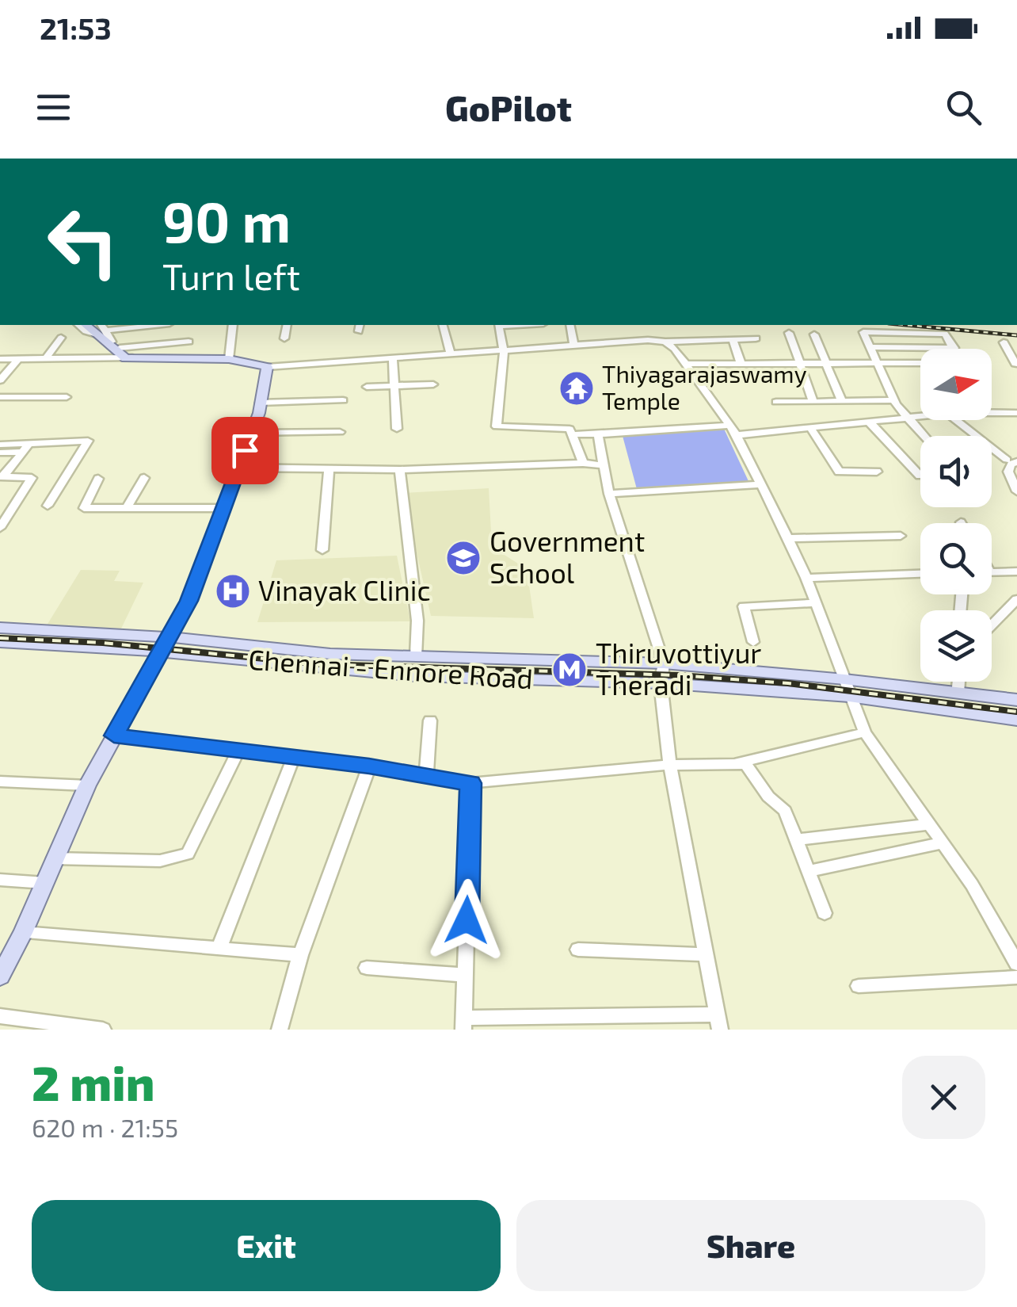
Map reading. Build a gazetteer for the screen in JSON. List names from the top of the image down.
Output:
{
  "streets": {
    "main road": ["Chennai - Ennore Road"]
  },
  "places": {
    "temple": ["Thiyagarajaswamy Temple"],
    "school or university": ["Government School"],
    "hospital": ["Vinayak Clinic"],
    "metro station": ["Thiruvottiyur Theradi"]
  },
  "north": "right",
  "page": {
    "status": "21:53",
    "header": "GoPilot",
    "turn": ["90 m", "Turn left"],
    "heading": ["2 min", "620 m · 21:55"],
    "buttons": ["Exit", "Share"]
  }
}
